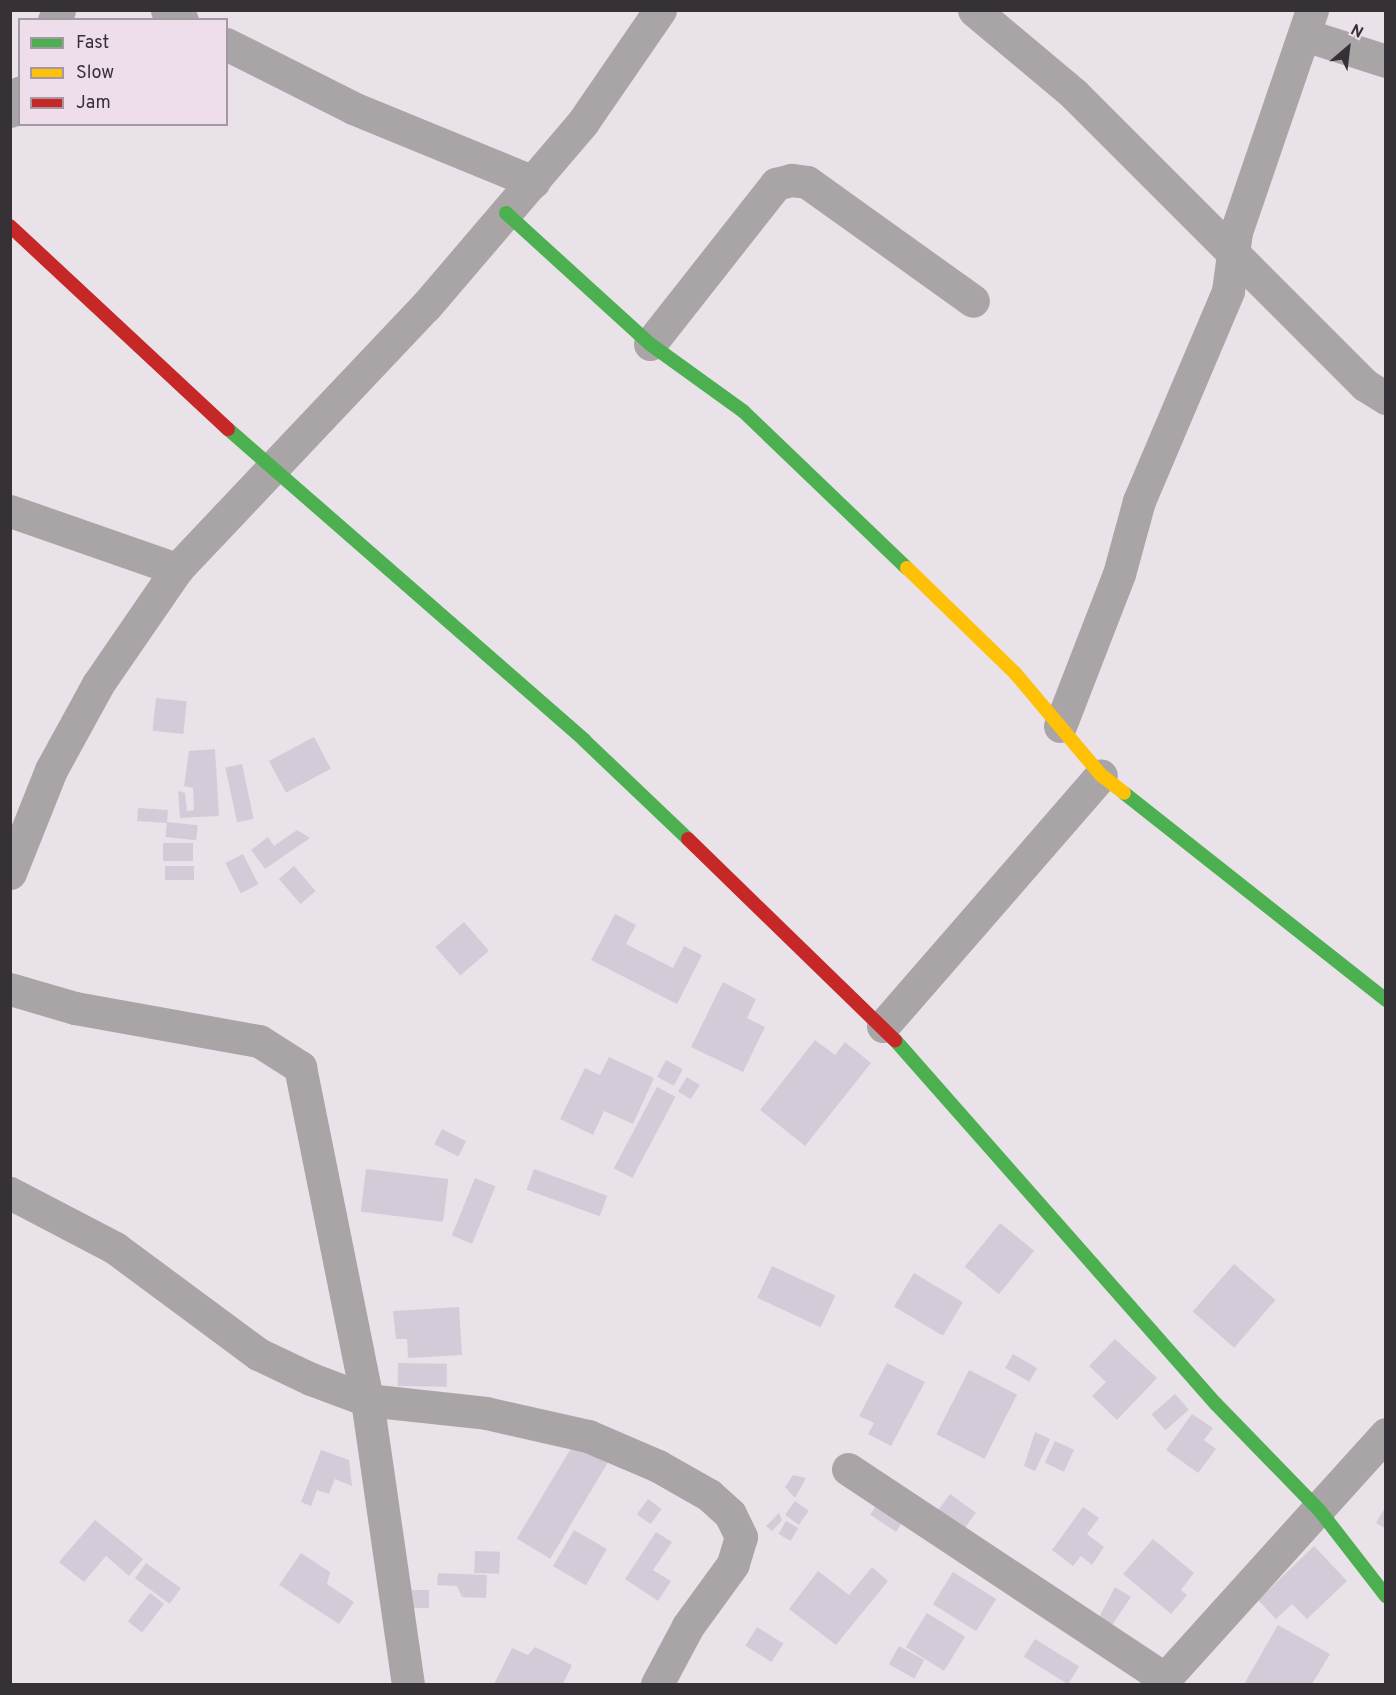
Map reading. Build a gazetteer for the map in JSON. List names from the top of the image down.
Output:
{
  "legend": ["Fast", "Slow", "Jam"],
  "north": "top right"
}
